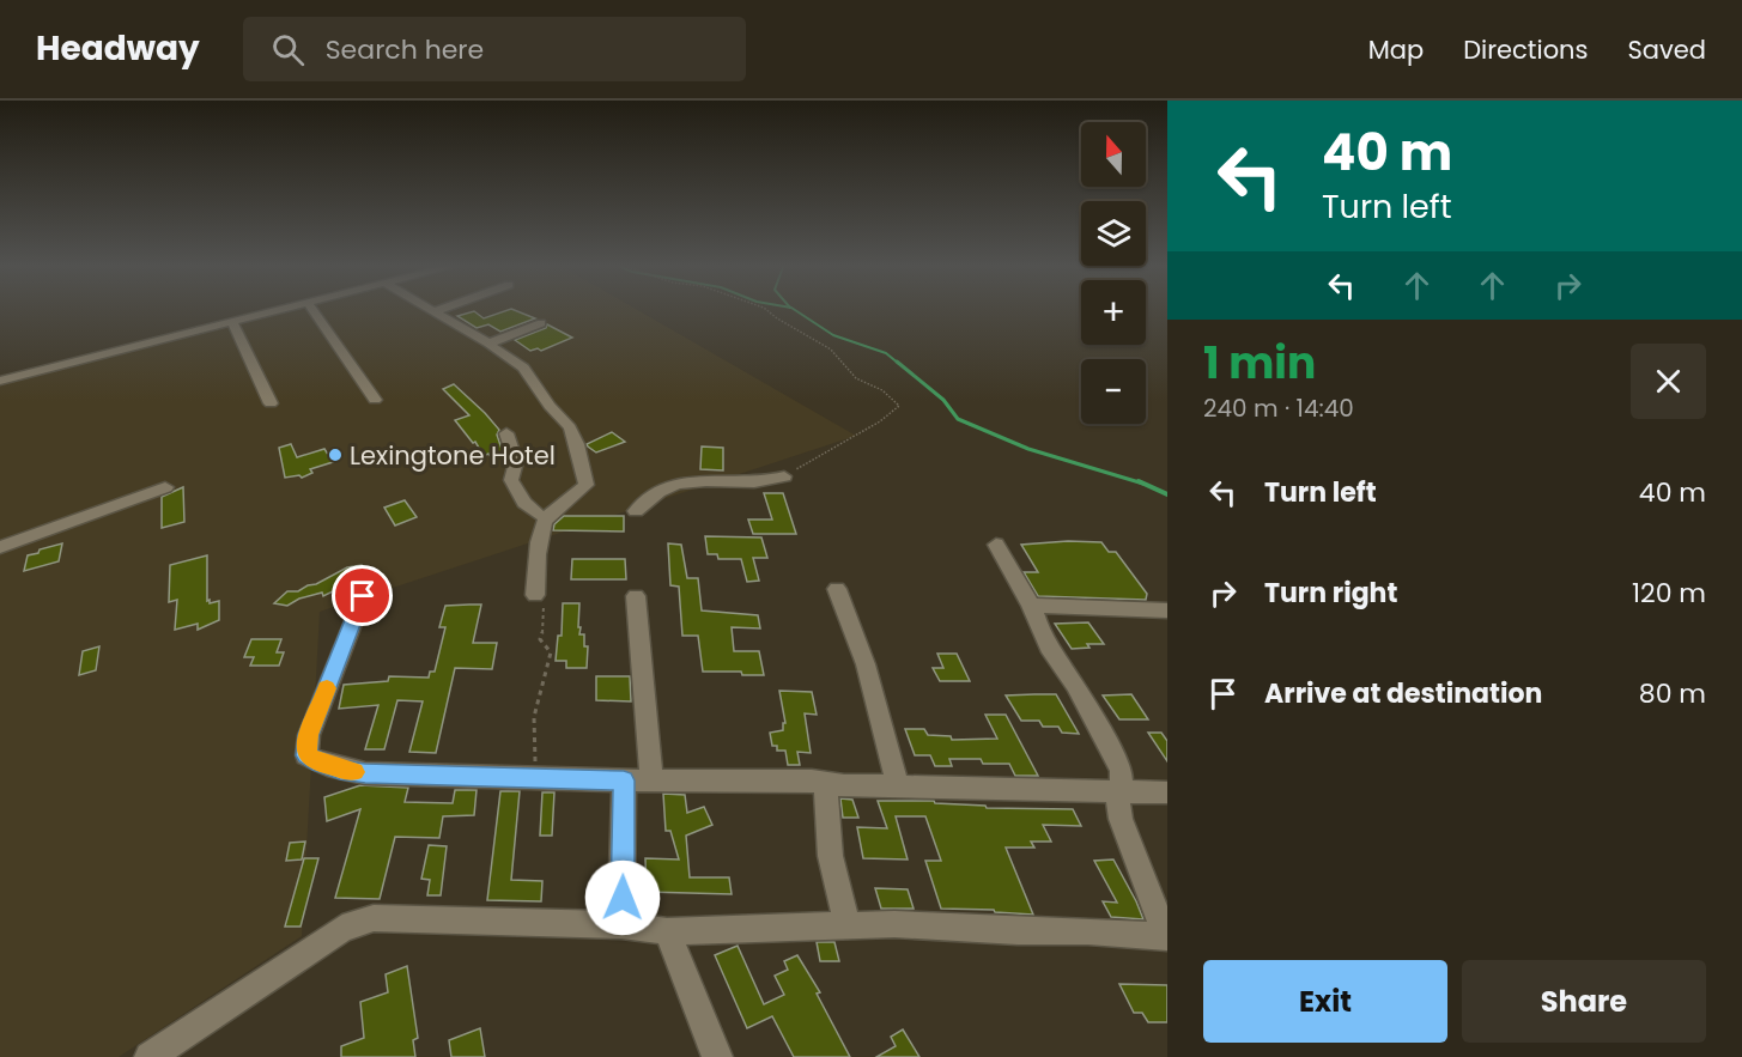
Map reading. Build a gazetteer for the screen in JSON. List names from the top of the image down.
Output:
{
  "places": ["Lexingtone Hotel"],
  "north": "top",
  "page": {
    "header": "Headway",
    "search": "Search here",
    "nav": ["Map", "Directions", "Saved"],
    "turn": ["40 m", "Turn left"],
    "map_buttons": ["+", "−"],
    "heading": ["1 min", "240 m · 14:40"],
    "list": [
      {
        "name": "Turn left",
        "value": "40 m"
      },
      {
        "name": "Turn right",
        "value": "120 m"
      },
      {
        "name": "Arrive at destination",
        "value": "80 m"
      }
    ],
    "buttons": ["Exit", "Share"]
  }
}
